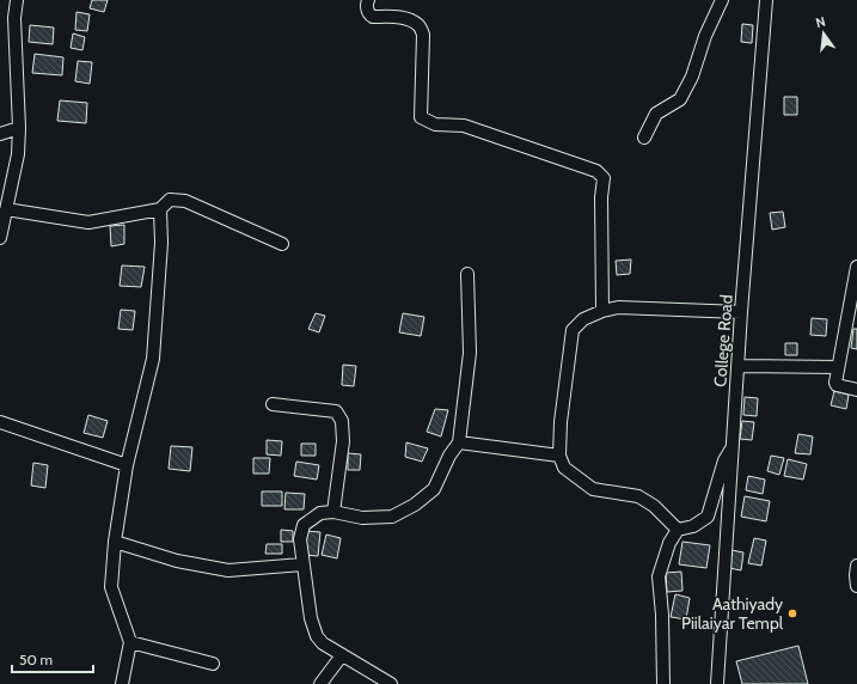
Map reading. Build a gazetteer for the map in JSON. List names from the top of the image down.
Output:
{
  "streets": {
    "street": ["College Road"]
  },
  "places": ["Aathiyady Piilaiyar Templ"],
  "scale_bar": "50 m",
  "north": "top"
}
